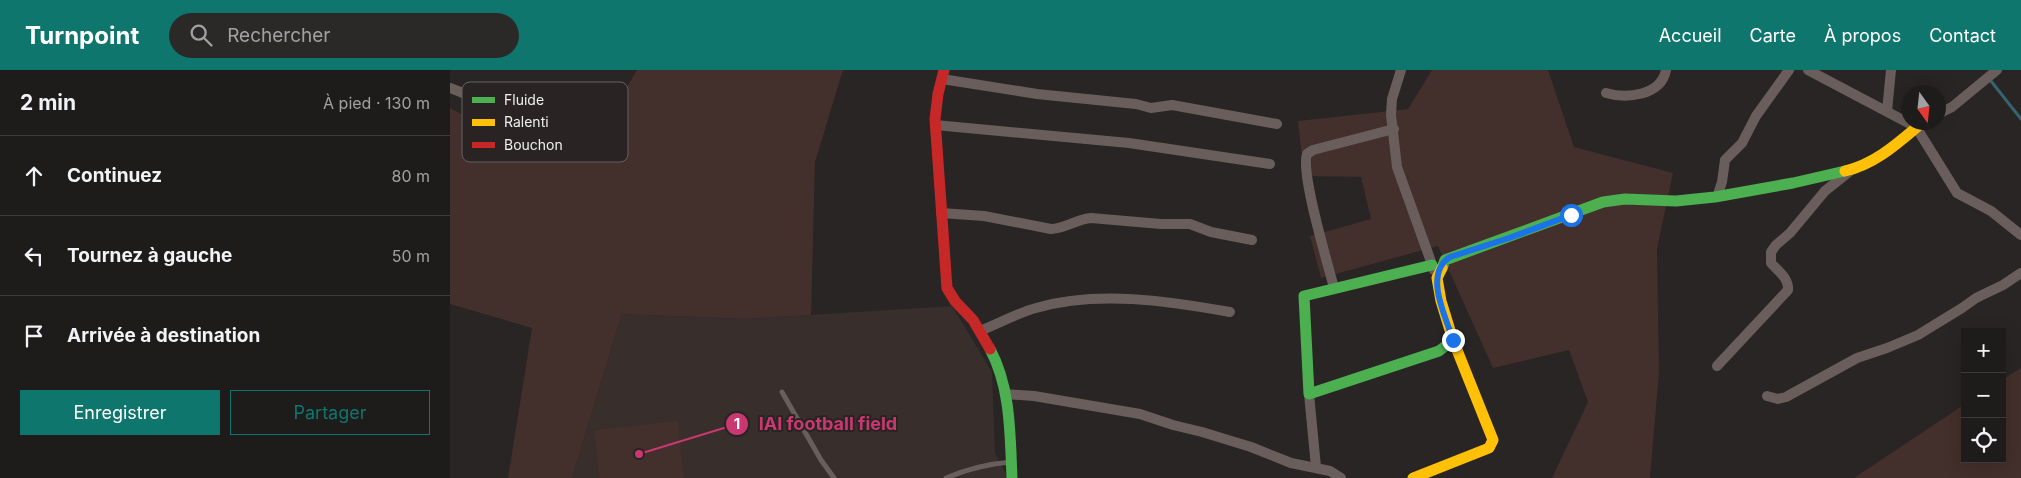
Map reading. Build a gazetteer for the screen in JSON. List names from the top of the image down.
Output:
{
  "places": ["IAI football field"],
  "legend": ["Fluide", "Ralenti", "Bouchon"],
  "north": "bottom",
  "page": {
    "header": "Turnpoint",
    "search": "Rechercher",
    "nav": [
      "Accueil",
      "Carte",
      "À propos",
      "Contact"
    ],
    "heading": ["2 min", "À pied · 130 m"],
    "list": [
      ["Continuez", "80 m"],
      ["Tournez à gauche", "50 m"],
      "Arrivée à destination"
    ],
    "map_buttons": ["+", "−"],
    "buttons": ["Enregistrer", "Partager"]
  }
}
